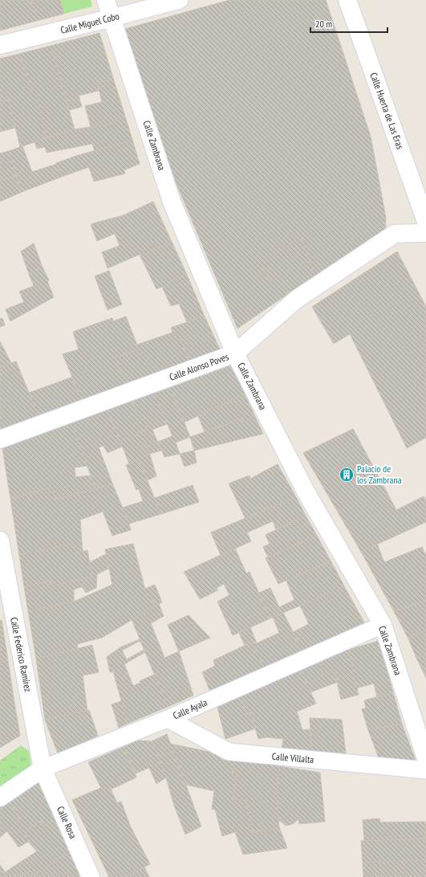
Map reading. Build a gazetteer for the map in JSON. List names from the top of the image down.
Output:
{
  "streets": {
    "street": [
      "Calle Miguel Cobo",
      "Calle Huerta de Las Eras",
      "Calle Zambrana",
      "Calle Alonso Poves",
      "Calle Federico Ramírez",
      "Calle Ayala",
      "Calle Villalta",
      "Calle Rosa"
    ]
  },
  "crossings": [
    ["Calle Miguel Cobo", "Calle Zambrana"],
    ["Calle Zambrana", "Calle Alonso Poves"],
    ["Calle Zambrana", "Calle Ayala"],
    ["Calle Federico Ramírez", "Calle Ayala"],
    ["Calle Federico Ramírez", "Calle Rosa"],
    ["Calle Ayala", "Calle Villalta"],
    ["Calle Ayala", "Calle Rosa"]
  ],
  "places": {
    "building": ["Palacio de los Zambrana"]
  },
  "scale_bar": "20 m"
}
